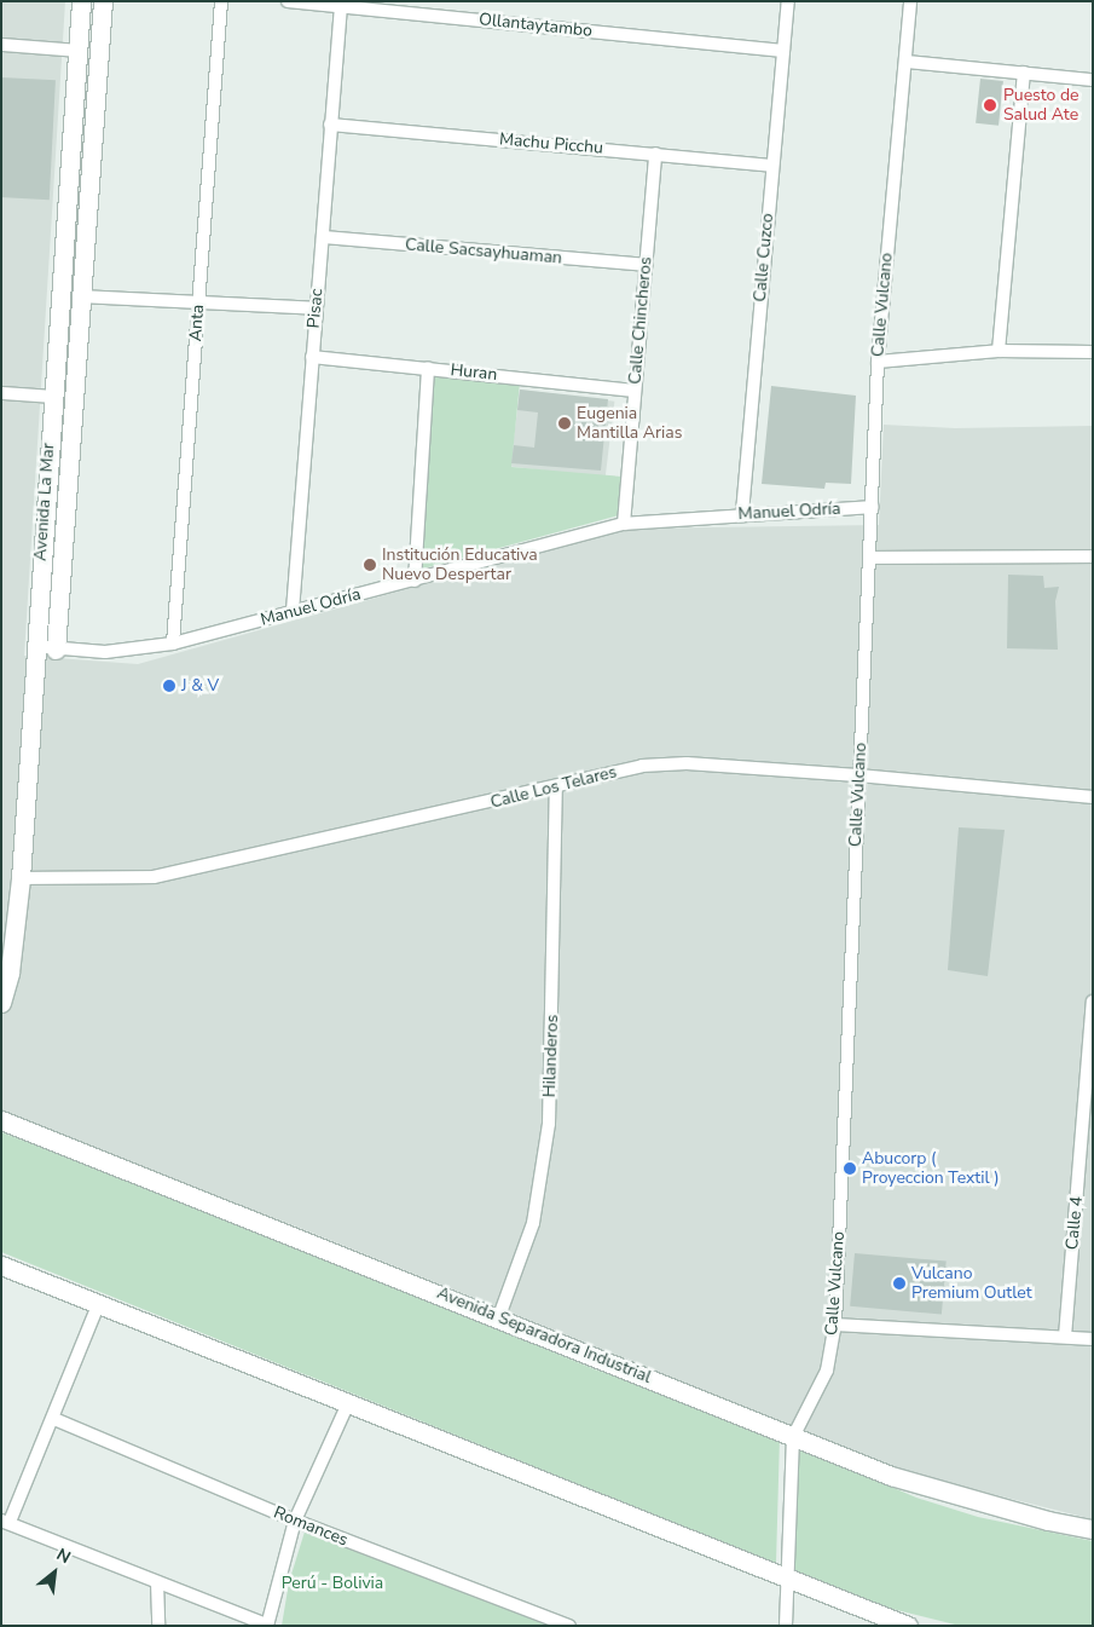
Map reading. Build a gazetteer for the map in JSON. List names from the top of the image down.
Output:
{
  "streets": {
    "main road": ["Avenida La Mar", "Avenida Separadora Industrial"],
    "street": [
      "Ollantaytambo",
      "Machu Picchu",
      "Calle Sacsayhuaman",
      "Calle Cuzco",
      "Calle Vulcano",
      "Pisac",
      "Calle Chincheros",
      "Anta",
      "Huran",
      "Manuel Odría",
      "Calle Los Telares",
      "Hilanderos",
      "Calle 4",
      "Romances"
    ]
  },
  "crossings": [
    ["Ollantaytambo", "Calle Cuzco"],
    ["Ollantaytambo", "Pisac"],
    ["Machu Picchu", "Calle Cuzco"],
    ["Machu Picchu", "Pisac"],
    ["Machu Picchu", "Calle Chincheros"],
    ["Calle Sacsayhuaman", "Pisac"],
    ["Calle Sacsayhuaman", "Calle Chincheros"],
    ["Calle Cuzco", "Manuel Odría"],
    ["Calle Vulcano", "Manuel Odría"],
    ["Calle Vulcano", "Calle Los Telares"],
    ["Calle Vulcano", "Avenida Separadora Industrial"],
    ["Pisac", "Huran"],
    ["Pisac", "Manuel Odría"],
    ["Calle Chincheros", "Huran"],
    ["Calle Chincheros", "Manuel Odría"],
    ["Anta", "Manuel Odría"],
    ["Avenida La Mar", "Manuel Odría"],
    ["Avenida La Mar", "Calle Los Telares"],
    ["Calle Los Telares", "Hilanderos"],
    ["Hilanderos", "Avenida Separadora Industrial"]
  ],
  "parks": ["Perú - Bolivia"],
  "places": [
    "Puesto de Salud Ate",
    "Eugenia Mantilla Arias",
    "Institución Educativa Nuevo Despertar",
    "J & V",
    "Abucorp ( Proyeccion Textil )",
    "Vulcano Premium Outlet"
  ],
  "north": "top right"
}
